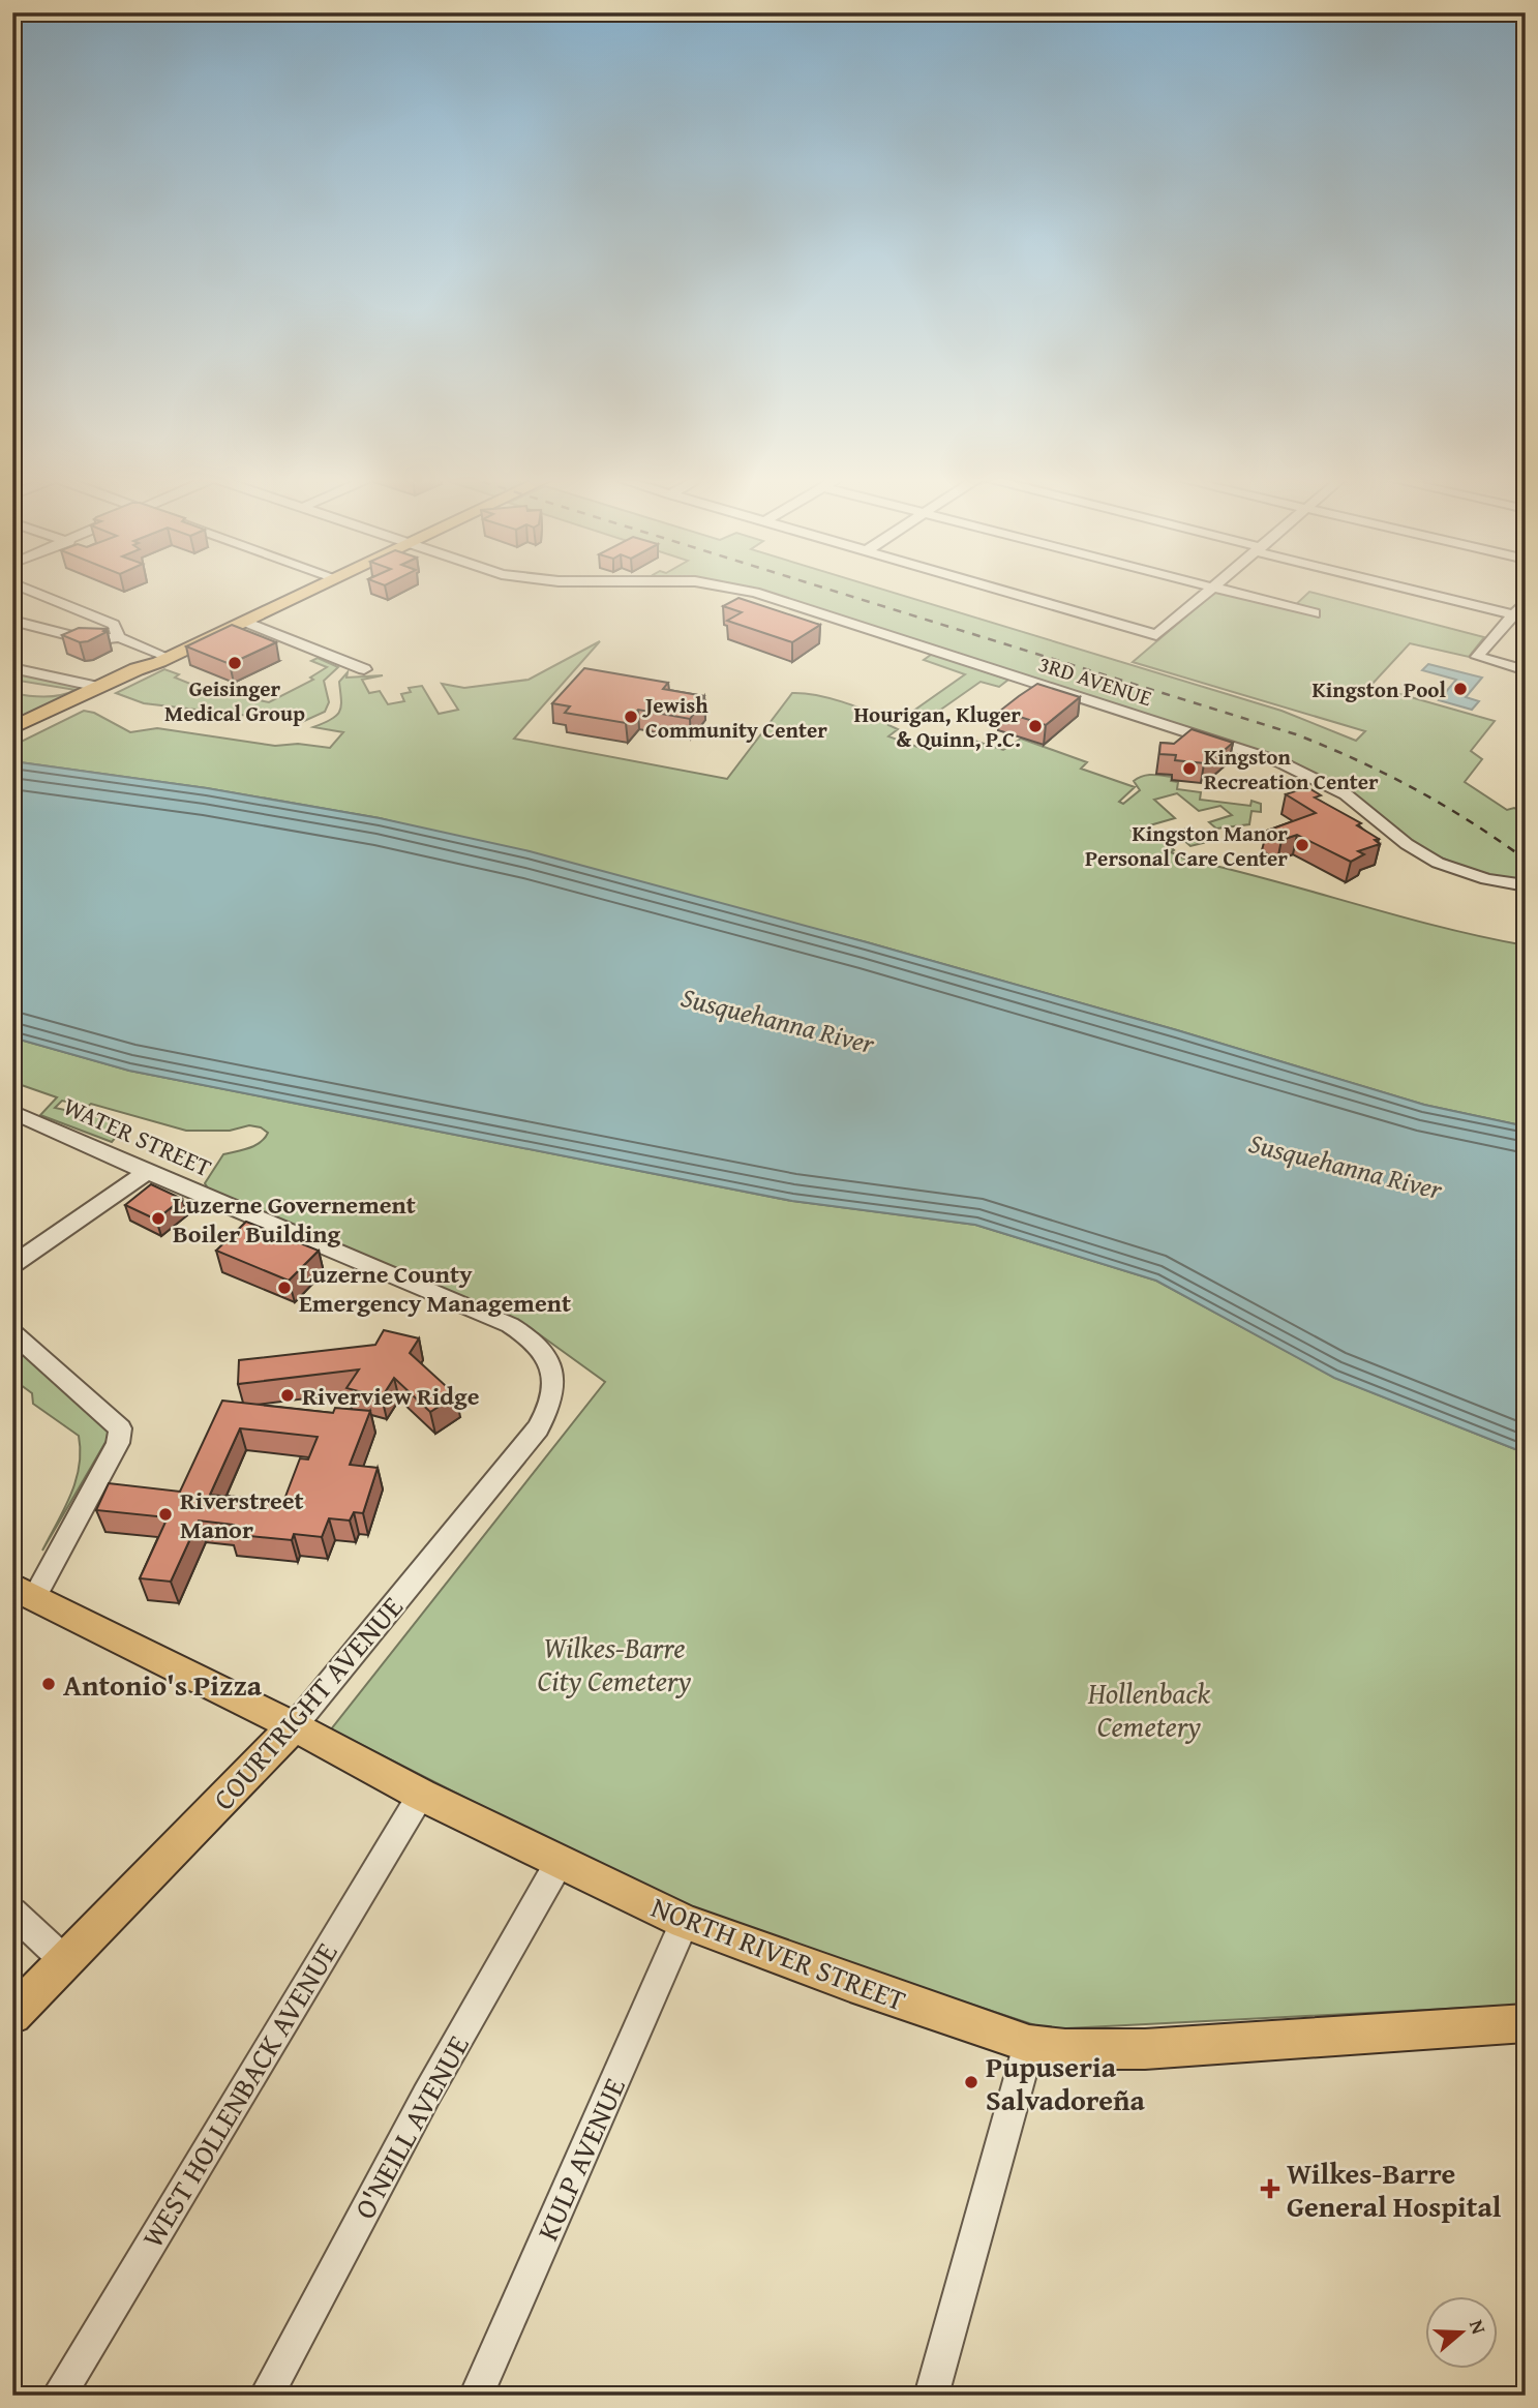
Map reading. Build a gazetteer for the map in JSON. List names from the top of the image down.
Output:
{
  "streets": {
    "main road": ["COURTRIGHT AVENUE", "NORTH RIVER STREET"],
    "street": [
      "3RD AVENUE",
      "WATER STREET",
      "WEST HOLLENBACK AVENUE",
      "O'NEILL AVENUE",
      "KULP AVENUE"
    ]
  },
  "crossings": [
    ["WATER STREET", "COURTRIGHT AVENUE"],
    ["COURTRIGHT AVENUE", "NORTH RIVER STREET"],
    ["NORTH RIVER STREET", "WEST HOLLENBACK AVENUE"],
    ["NORTH RIVER STREET", "O'NEILL AVENUE"],
    ["NORTH RIVER STREET", "KULP AVENUE"]
  ],
  "water": ["Susquehanna River"],
  "parks": ["Wilkes-Barre City Cemetery", "Hollenback Cemetery"],
  "places": {
    "other": [
      "Geisinger Medical Group",
      "Kingston Pool",
      "Jewish Community Center",
      "Hourigan, Kluger & Quinn, P.C.",
      "Kingston Recreation Center",
      "Kingston Manor Personal Care Center",
      "Luzerne Governement Boiler Building",
      "Luzerne County Emergency Management",
      "Riverview Ridge",
      "Riverstreet Manor",
      "Antonio's Pizza",
      "Pupuseria Salvadoreña"
    ],
    "health": ["Wilkes-Barre General Hospital"]
  },
  "north": "right"
}
